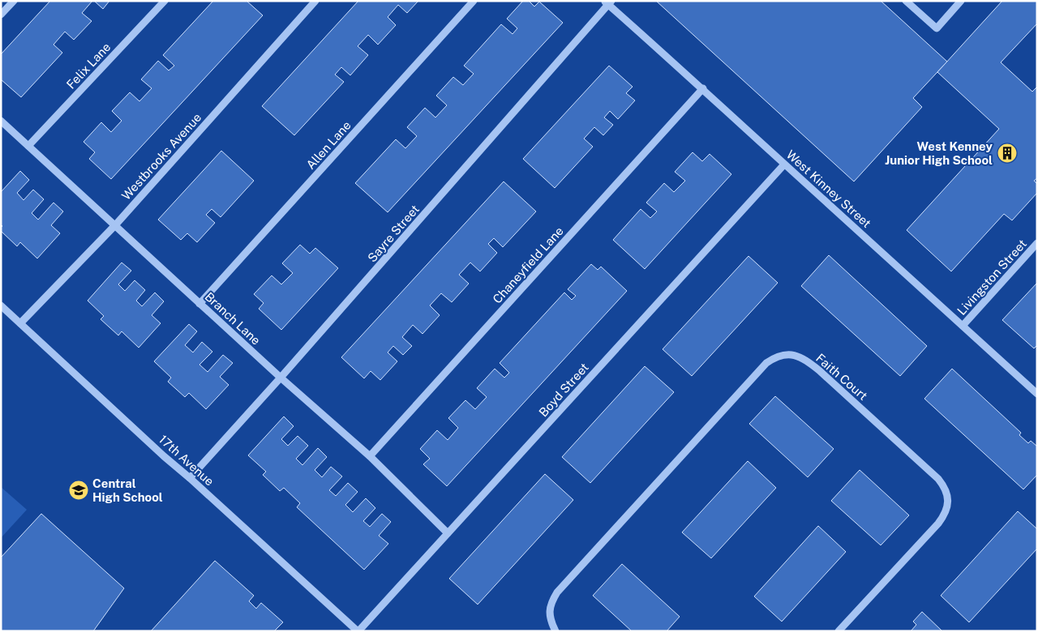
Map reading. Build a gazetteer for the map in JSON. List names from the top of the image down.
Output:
{
  "streets": {
    "street": [
      "Felix Lane",
      "Allen Lane",
      "Westbrooks Avenue",
      "West Kinney Street",
      "Sayre Street",
      "Chaneyfield Lane",
      "Livingston Street",
      "Branch Lane",
      "Faith Court",
      "Boyd Street",
      "17th Avenue"
    ]
  },
  "crossings": [
    ["Felix Lane", "Branch Lane"],
    ["Allen Lane", "Branch Lane"],
    ["Westbrooks Avenue", "Branch Lane"],
    ["Westbrooks Avenue", "17th Avenue"],
    ["West Kinney Street", "Sayre Street"],
    ["West Kinney Street", "Chaneyfield Lane"],
    ["West Kinney Street", "Livingston Street"],
    ["West Kinney Street", "Boyd Street"],
    ["Sayre Street", "Branch Lane"],
    ["Sayre Street", "17th Avenue"],
    ["Chaneyfield Lane", "Branch Lane"],
    ["Branch Lane", "Boyd Street"],
    ["Boyd Street", "17th Avenue"]
  ],
  "places": {
    "building": ["West Kenney Junior High School"],
    "school or university": ["Central High School"]
  }
}
